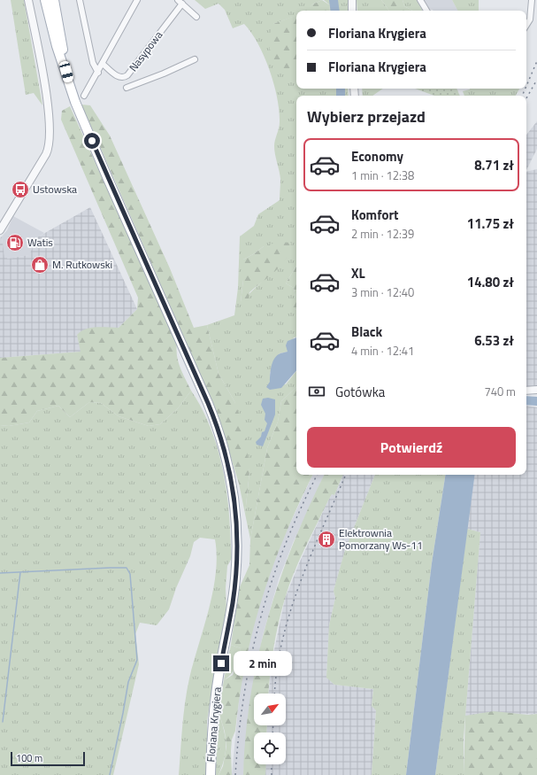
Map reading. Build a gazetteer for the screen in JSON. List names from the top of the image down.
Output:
{
  "streets": {
    "main road": ["Floriana Krygiera"],
    "street": ["Nasypowa"]
  },
  "places": {
    "bus stop": ["Ustowska"],
    "fuel station": ["Watis"],
    "shop": ["M. Rutkowski"],
    "building": ["Elektrownia Pomorzany Ws-11"]
  },
  "scale_bar": "100 m",
  "north": "top right",
  "page": {
    "banner": ["Floriana Krygiera", "Floriana Krygiera"],
    "heading": "Wybierz przejazd",
    "list": [
      {
        "name": "Economy",
        "note": "1 min · 12:38",
        "value": "8.71 zł"
      },
      {
        "name": "Komfort",
        "note": "2 min · 12:39",
        "value": "11.75 zł"
      },
      {
        "name": "XL",
        "note": "3 min · 12:40",
        "value": "14.80 zł"
      },
      {
        "name": "Black",
        "note": "4 min · 12:41",
        "value": "6.53 zł"
      }
    ],
    "pay": ["Gotówka", "740 m"],
    "buttons": "Potwierdź",
    "bubble": "2 min",
    "scale": "100 m"
  }
}
